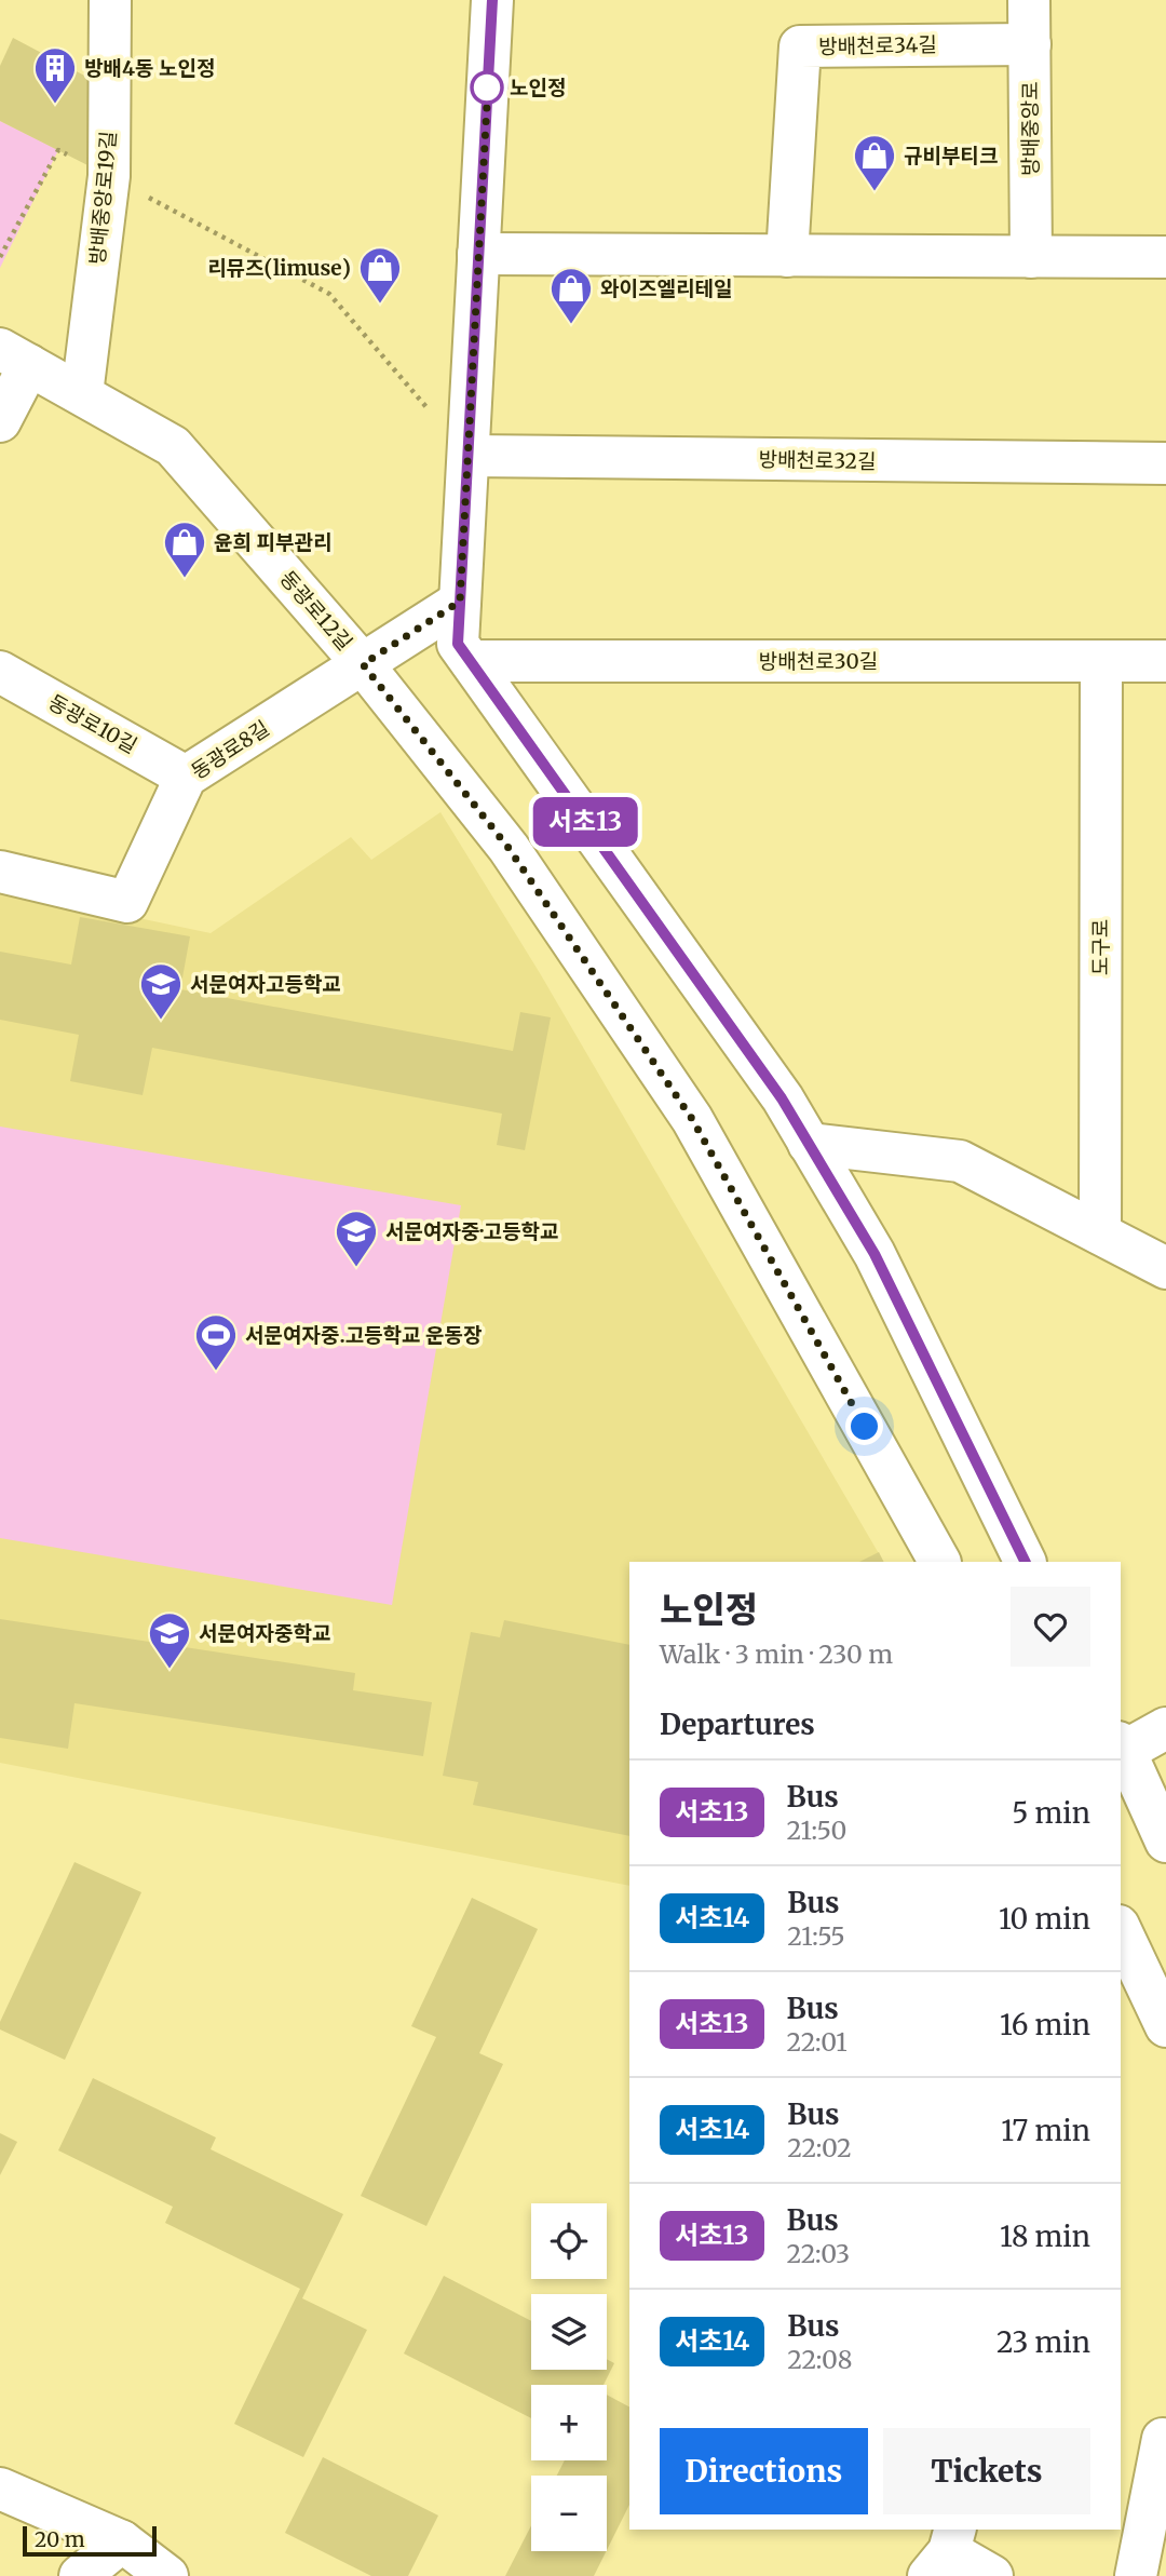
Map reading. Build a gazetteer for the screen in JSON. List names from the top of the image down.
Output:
{
  "streets": {
    "street": [
      "방배천로34길",
      "방배중앙로",
      "방배중앙로19길",
      "방배천로32길",
      "동광로12길",
      "방배천로30길",
      "동광로10길",
      "동광로8길",
      "도구로"
    ]
  },
  "crossings": [
    ["방배천로34길", "방배중앙로"],
    ["방배중앙로19길", "동광로12길"],
    ["동광로12길", "동광로8길"],
    ["방배천로30길", "도구로"],
    ["동광로10길", "동광로8길"]
  ],
  "places": {
    "other": ["노인정"],
    "building": ["방배4동 노인정"],
    "shop": [
      "규비부티크",
      "리뮤즈(limuse)",
      "와이즈엘리테일",
      "윤희 피부관리"
    ],
    "school or university": ["서문여자고등학교", "서문여자중·고등학교", "서문여자중학교"],
    "sports": ["서문여자중.고등학교 운동장"]
  },
  "lines": ["bus line 서초13"],
  "scale_bar": "20 m",
  "page": {
    "on_map": "서초13",
    "heading": [
      ["노인정", "Walk · 3 min · 230 m"],
      "Departures"
    ],
    "list": [
      {
        "mark": "서초13",
        "name": "Bus",
        "note": "21:50",
        "value": "5 min"
      },
      {
        "mark": "서초14",
        "name": "Bus",
        "note": "21:55",
        "value": "10 min"
      },
      {
        "mark": "서초13",
        "name": "Bus",
        "note": "22:01",
        "value": "16 min"
      },
      {
        "mark": "서초14",
        "name": "Bus",
        "note": "22:02",
        "value": "17 min"
      },
      {
        "mark": "서초13",
        "name": "Bus",
        "note": "22:03",
        "value": "18 min"
      },
      {
        "mark": "서초14",
        "name": "Bus",
        "note": "22:08",
        "value": "23 min"
      }
    ],
    "map_buttons": ["+", "−"],
    "buttons": ["Directions", "Tickets"],
    "scale": "20 m"
  }
}
